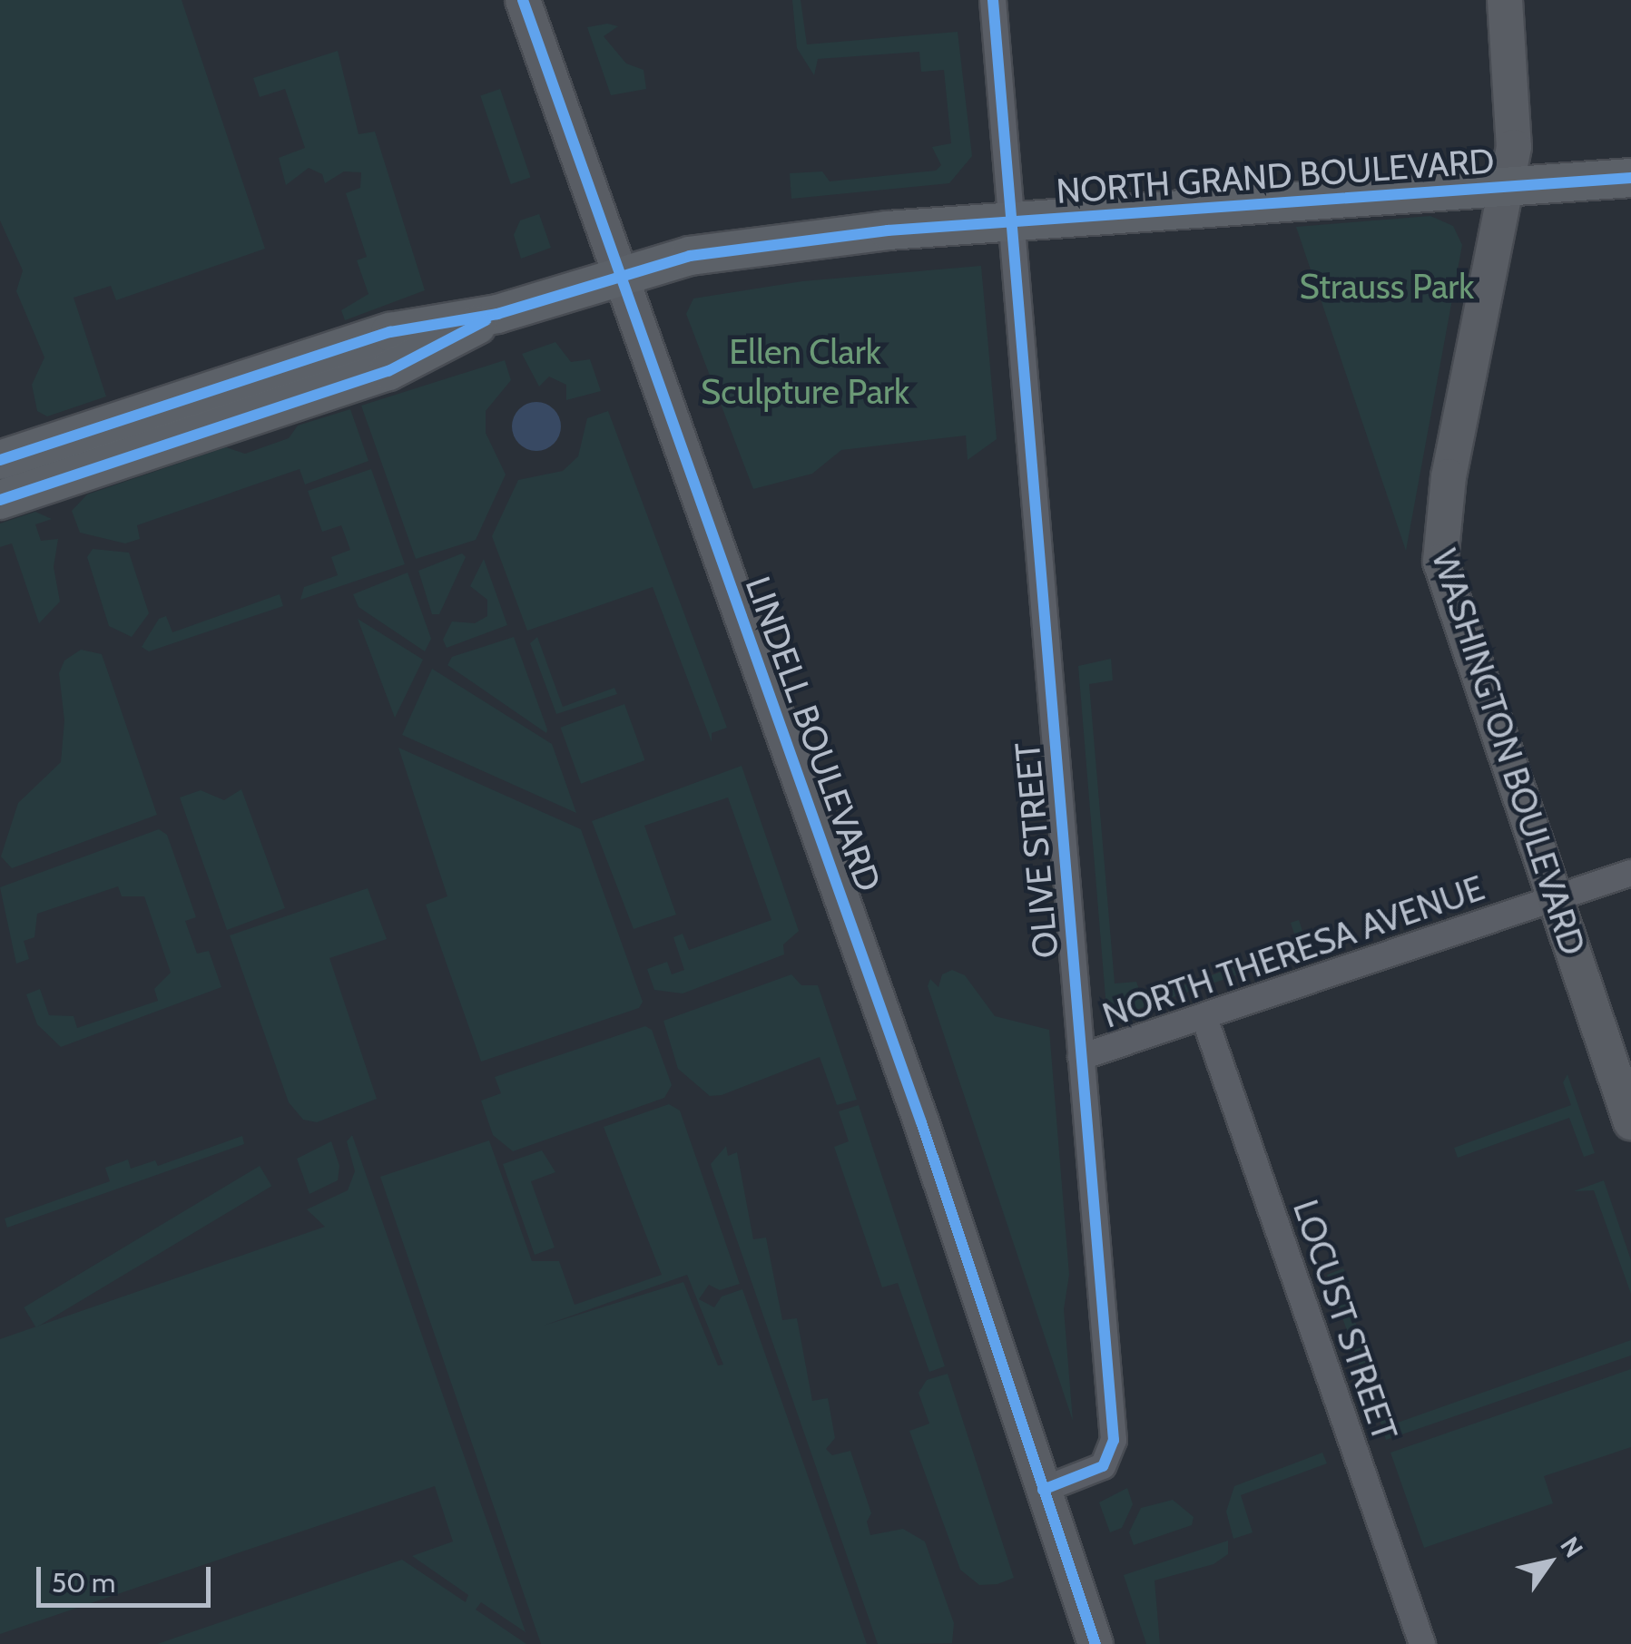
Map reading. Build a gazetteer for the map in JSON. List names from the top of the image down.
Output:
{
  "streets": {
    "main road": ["NORTH GRAND BOULEVARD", "LINDELL BOULEVARD", "WASHINGTON BOULEVARD"],
    "street": ["OLIVE STREET", "NORTH THERESA AVENUE", "LOCUST STREET"]
  },
  "crossings": [
    ["NORTH GRAND BOULEVARD", "LINDELL BOULEVARD"],
    ["NORTH GRAND BOULEVARD", "WASHINGTON BOULEVARD"],
    ["NORTH GRAND BOULEVARD", "OLIVE STREET"],
    ["LINDELL BOULEVARD", "OLIVE STREET"],
    ["WASHINGTON BOULEVARD", "NORTH THERESA AVENUE"],
    ["OLIVE STREET", "NORTH THERESA AVENUE"],
    ["NORTH THERESA AVENUE", "LOCUST STREET"]
  ],
  "parks": ["Strauss Park", "Ellen Clark Sculpture Park"],
  "scale_bar": "50 m",
  "north": "top right"
}
